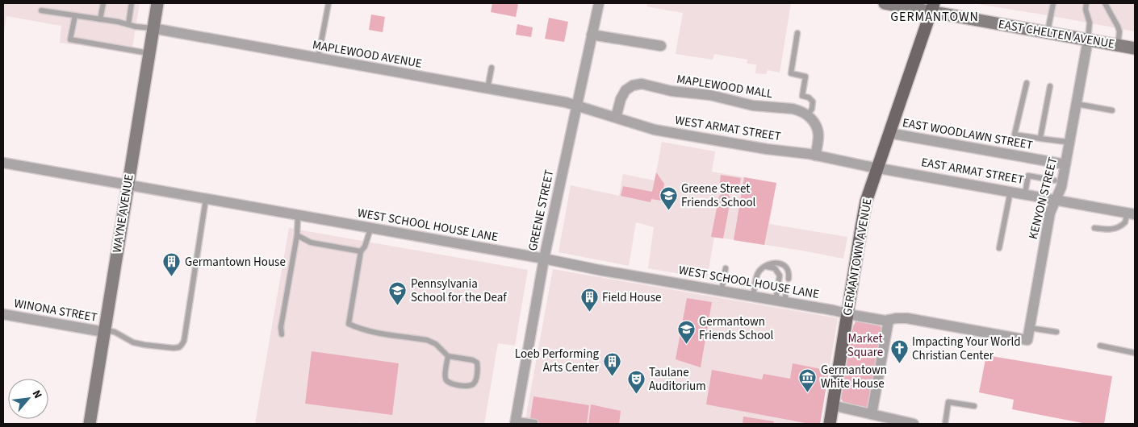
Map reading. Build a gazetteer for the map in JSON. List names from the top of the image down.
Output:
{
  "streets": {
    "main road": ["EAST CHELTEN AVENUE", "WAYNE AVENUE", "GERMANTOWN AVENUE"],
    "street": [
      "MAPLEWOOD AVENUE",
      "MAPLEWOOD MALL",
      "WEST ARMAT STREET",
      "EAST WOODLAWN STREET",
      "EAST ARMAT STREET",
      "KENYON STREET",
      "GREENE STREET",
      "WEST SCHOOL HOUSE LANE",
      "WINONA STREET"
    ]
  },
  "crossings": [
    ["EAST CHELTEN AVENUE", "KENYON STREET"],
    ["EAST CHELTEN AVENUE", "GERMANTOWN AVENUE"],
    ["MAPLEWOOD AVENUE", "WEST ARMAT STREET"],
    ["MAPLEWOOD AVENUE", "GREENE STREET"],
    ["MAPLEWOOD AVENUE", "WAYNE AVENUE"],
    ["MAPLEWOOD MALL", "WEST ARMAT STREET"],
    ["WEST ARMAT STREET", "EAST ARMAT STREET"],
    ["WEST ARMAT STREET", "GREENE STREET"],
    ["WEST ARMAT STREET", "GERMANTOWN AVENUE"],
    ["EAST WOODLAWN STREET", "KENYON STREET"],
    ["EAST WOODLAWN STREET", "GERMANTOWN AVENUE"],
    ["EAST ARMAT STREET", "KENYON STREET"],
    ["EAST ARMAT STREET", "GERMANTOWN AVENUE"],
    ["KENYON STREET", "WEST SCHOOL HOUSE LANE"],
    ["GREENE STREET", "WEST SCHOOL HOUSE LANE"],
    ["WAYNE AVENUE", "WEST SCHOOL HOUSE LANE"],
    ["WAYNE AVENUE", "WINONA STREET"],
    ["WEST SCHOOL HOUSE LANE", "GERMANTOWN AVENUE"]
  ],
  "districts": ["GERMANTOWN"],
  "parks": ["Market Square"],
  "places": {
    "school or university": ["Greene Street Friends School", "Pennsylvania School for the Deaf", "Germantown Friends School"],
    "building": ["Germantown House", "Field House", "Loeb Performing Arts Center"],
    "church": ["Impacting Your World Christian Center"],
    "museum": ["Germantown White House"],
    "theatre": ["Taulane Auditorium"]
  },
  "north": "top right"
}
